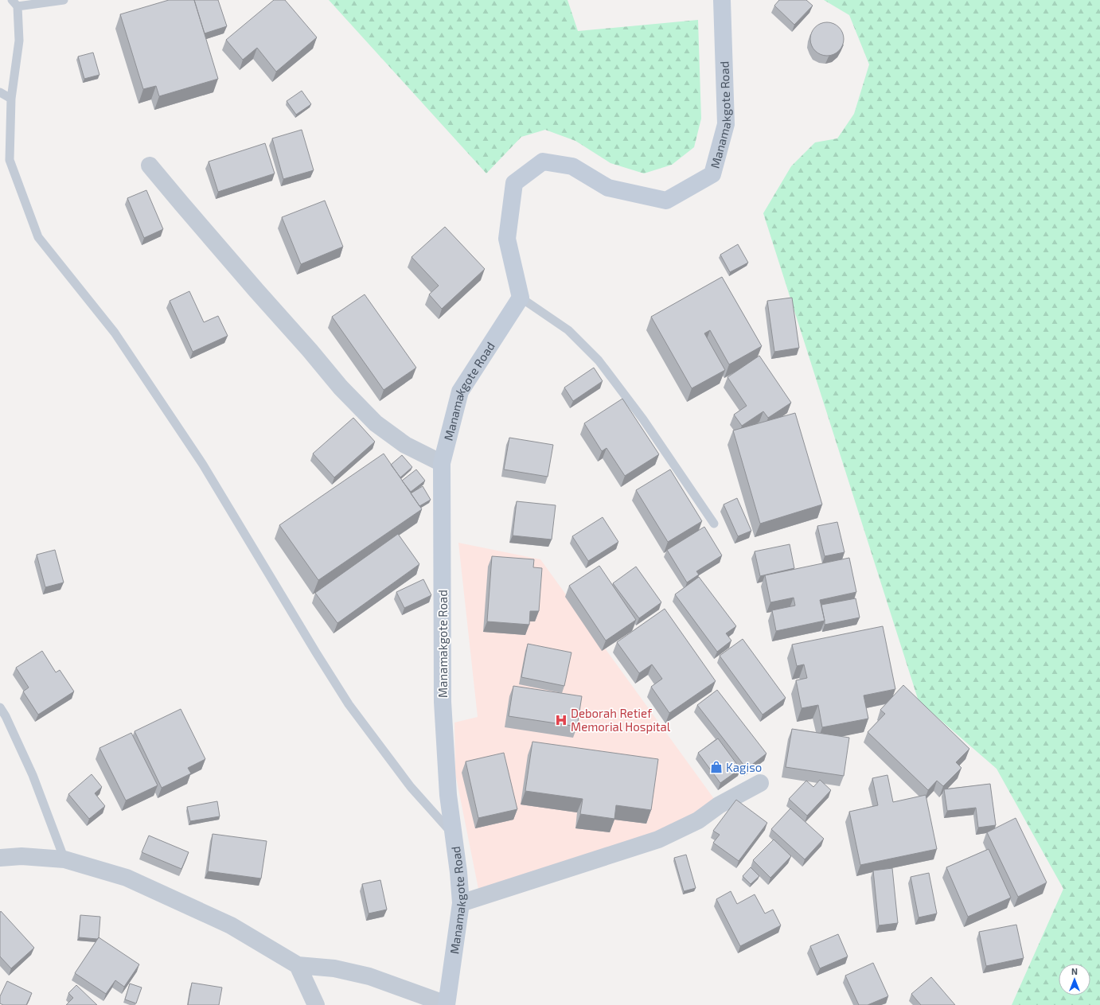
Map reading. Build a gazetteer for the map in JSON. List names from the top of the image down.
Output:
{
  "streets": {
    "street": ["Manamakgote Road"]
  },
  "places": {
    "hospital": ["Deborah Retief Memorial Hospital"],
    "shop": ["Kagiso"]
  },
  "north": "top"
}
